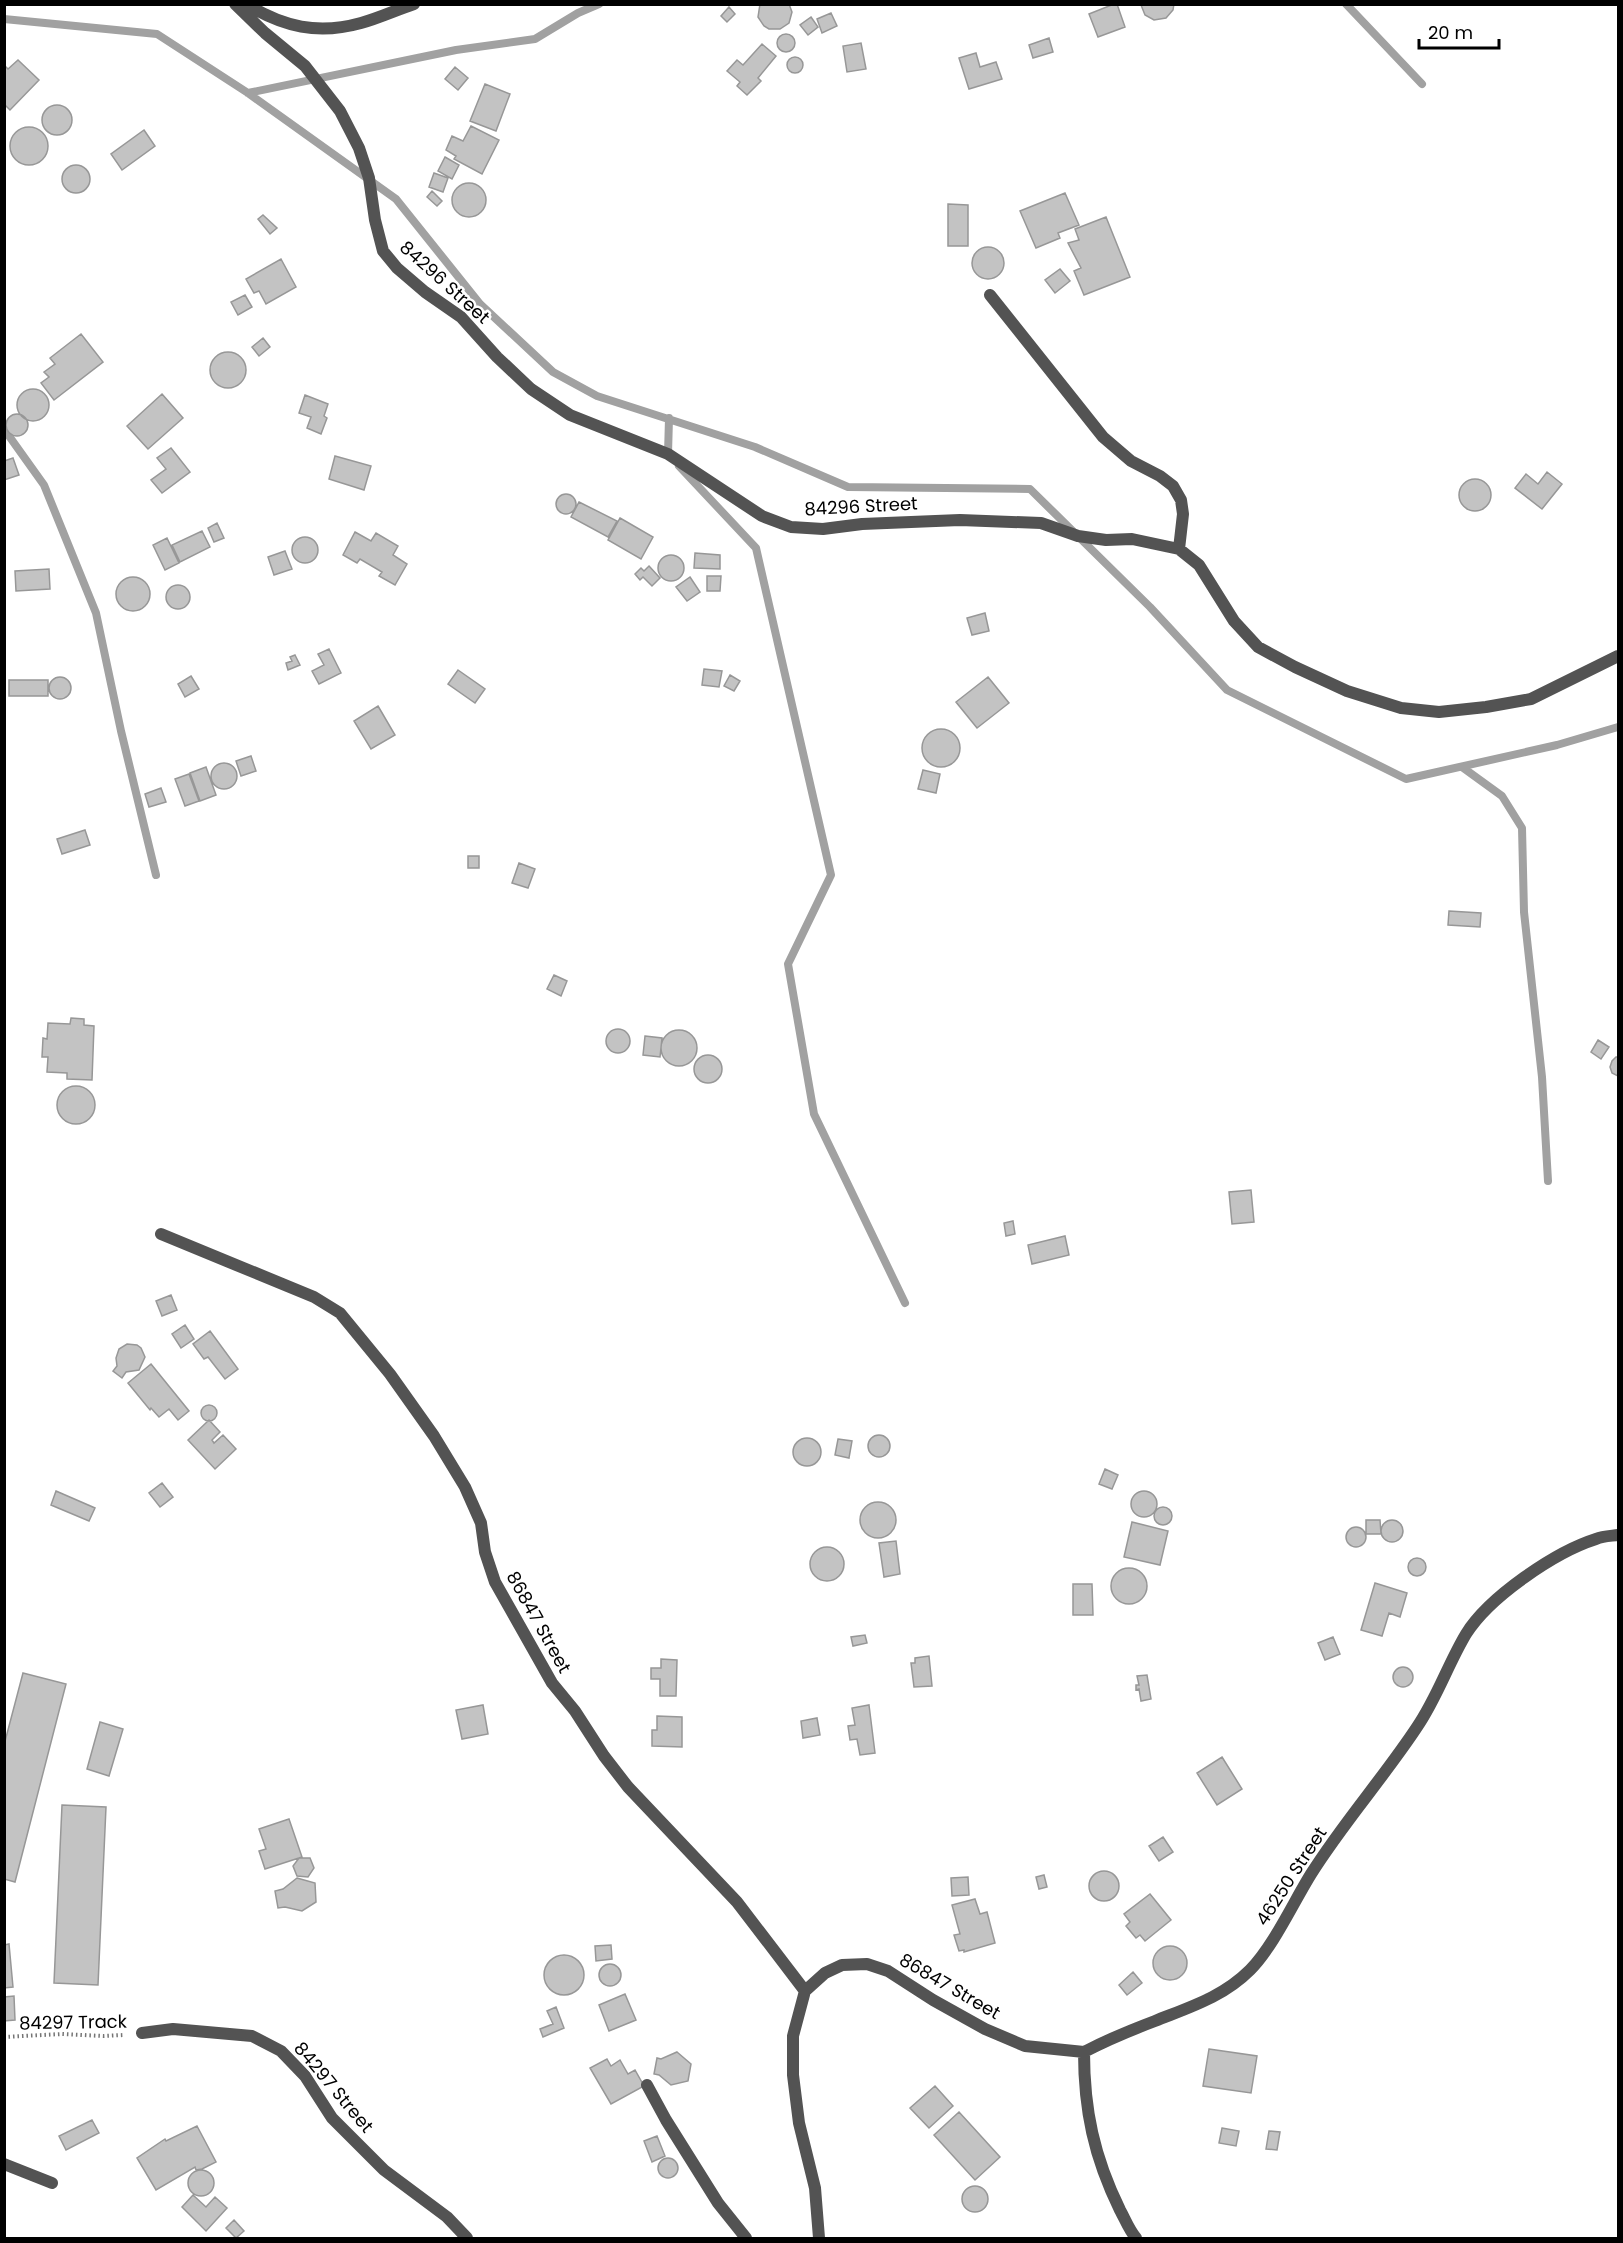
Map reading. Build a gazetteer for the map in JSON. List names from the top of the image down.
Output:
{
  "streets": {
    "street": [
      "84296 Street",
      "86847 Street",
      "46250 Street",
      "84297 Street"
    ],
    "path": ["84297 Track"]
  },
  "crossings": [
    ["86847 Street", "46250 Street"],
    ["84297 Track", "84297 Street"]
  ],
  "scale_bar": "20 m"
}
